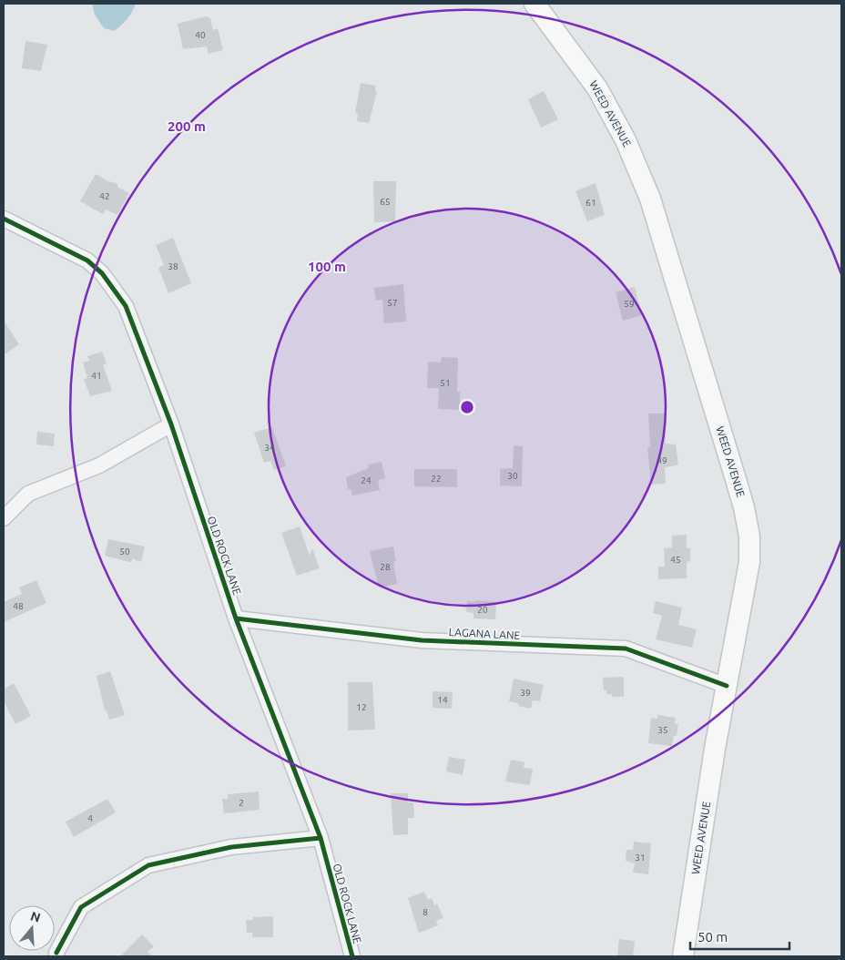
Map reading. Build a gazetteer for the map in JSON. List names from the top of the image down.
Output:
{
  "streets": {
    "main road": ["WEED AVENUE"],
    "street": ["OLD ROCK LANE", "LAGANA LANE"]
  },
  "crossings": [
    ["WEED AVENUE", "LAGANA LANE"],
    ["OLD ROCK LANE", "LAGANA LANE"]
  ],
  "house_numbers": [
    "40",
    "42",
    "65",
    "61",
    "38",
    "57",
    "59",
    "41",
    "51",
    "34",
    "49",
    "30",
    "22",
    "24",
    "50",
    "45",
    "28",
    "48",
    "20",
    "39",
    "14",
    "12",
    "35",
    "2",
    "4",
    "31",
    "8"
  ],
  "scale_bar": "50 m",
  "north": "top",
  "rings": ["200 m", "100 m"]
}
